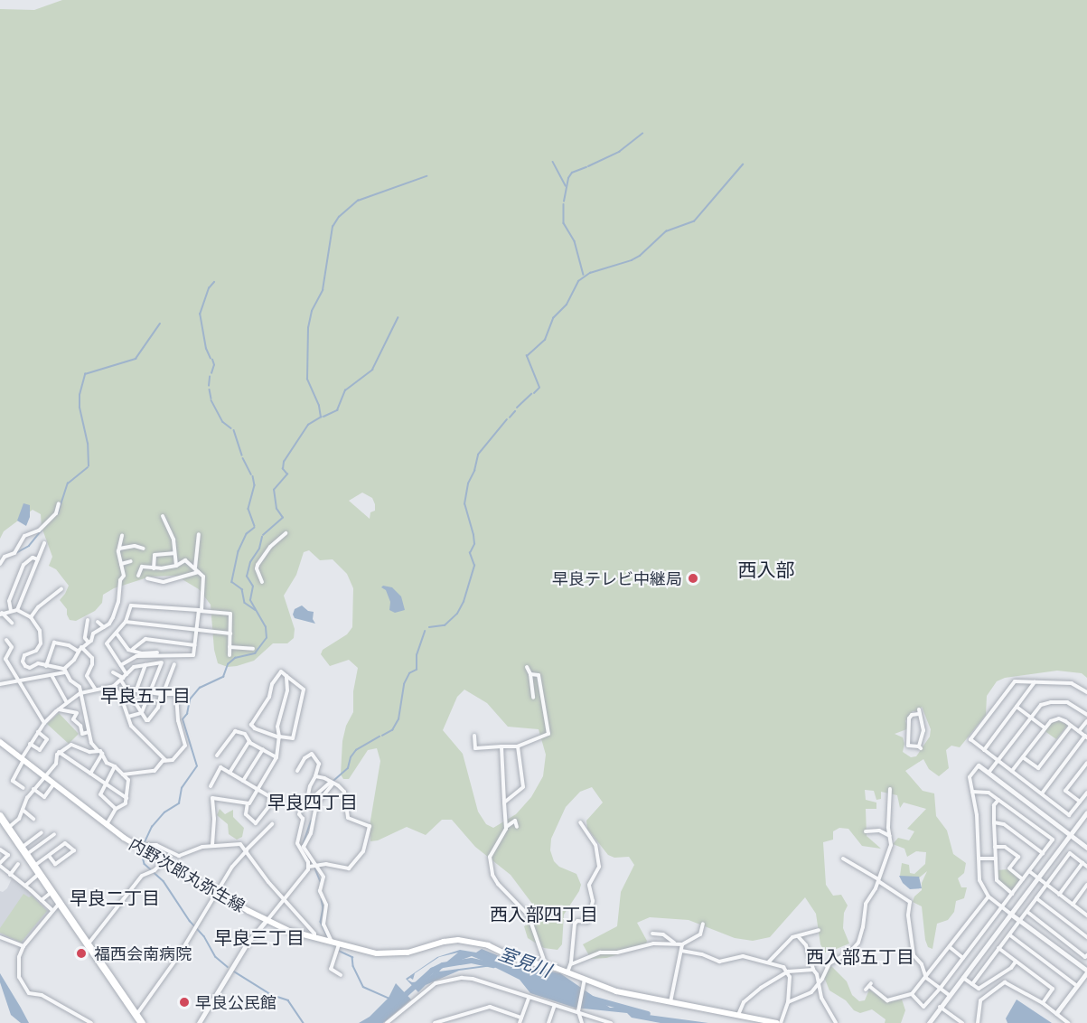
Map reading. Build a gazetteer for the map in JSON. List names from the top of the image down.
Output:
{
  "streets": {
    "main road": ["内野次郎丸弥生線"]
  },
  "districts": [
    "西入部",
    "早良五丁目",
    "早良四丁目",
    "早良二丁目",
    "西入部四丁目",
    "早良三丁目",
    "西入部五丁目"
  ],
  "water": ["室見川"],
  "places": ["早良テレビ中継局", "福西会南病院", "早良公民館"]
}
